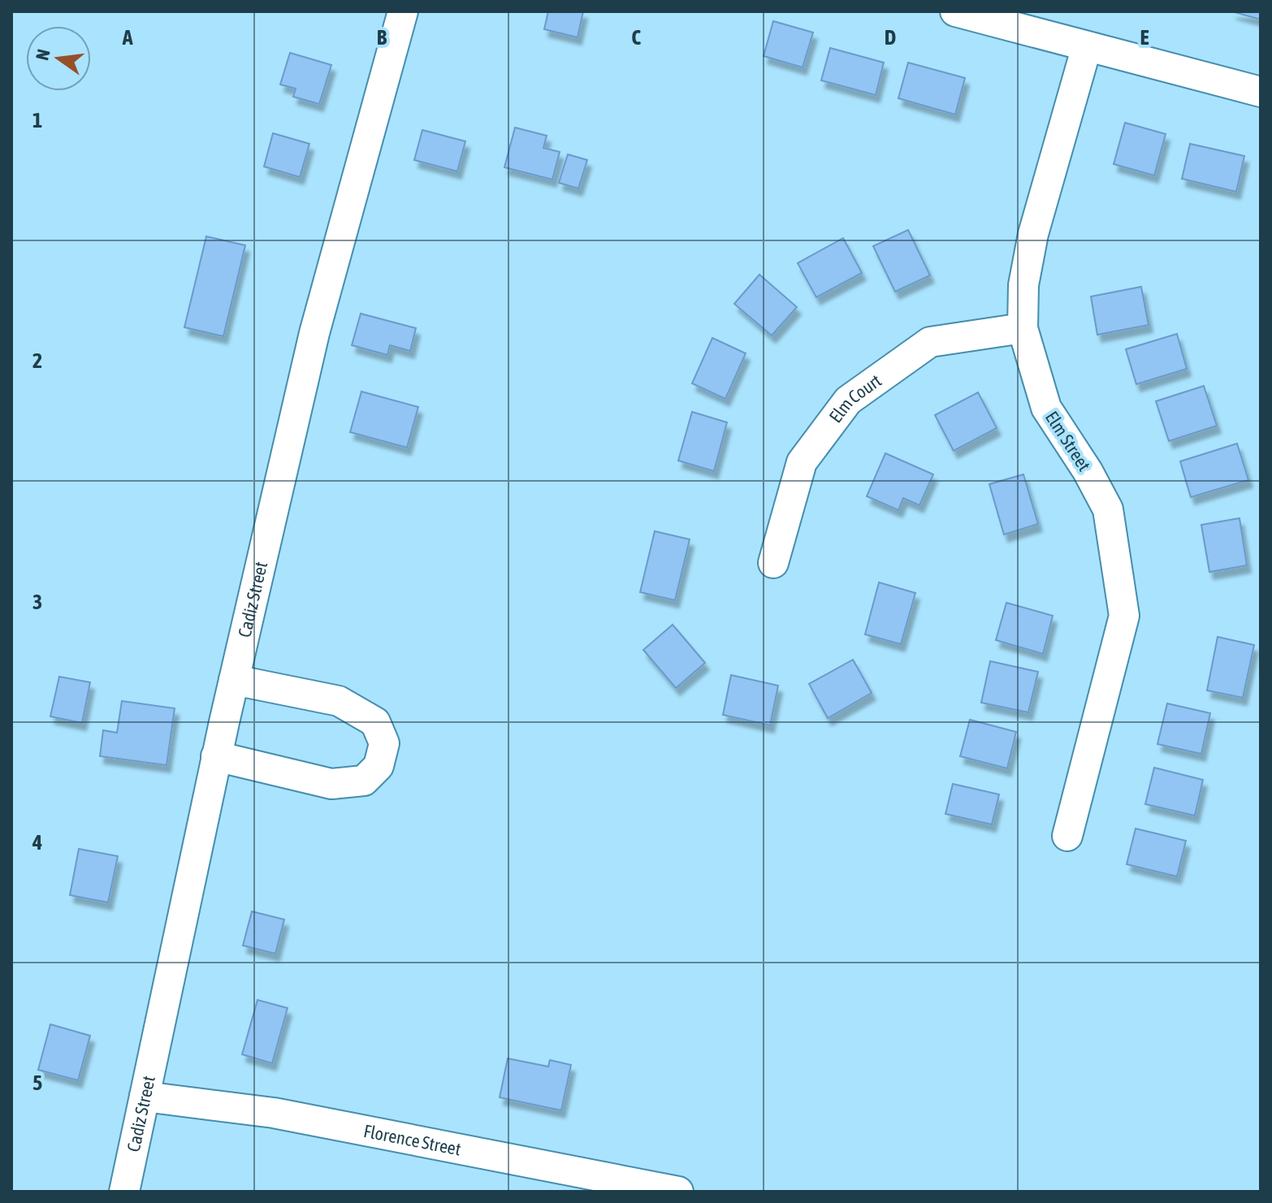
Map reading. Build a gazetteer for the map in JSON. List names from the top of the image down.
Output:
{
  "streets": {
    "street": [
      "Elm Court",
      "Elm Street",
      "Cadiz Street",
      "Florence Street"
    ]
  },
  "crossings": [
    ["Elm Court", "Elm Street"],
    ["Cadiz Street", "Florence Street"]
  ],
  "north": "left",
  "grid": {
    "columns": [
      "A",
      "B",
      "C",
      "D",
      "E"
    ],
    "rows": [
      "1",
      "2",
      "3",
      "4",
      "5"
    ]
  }
}
